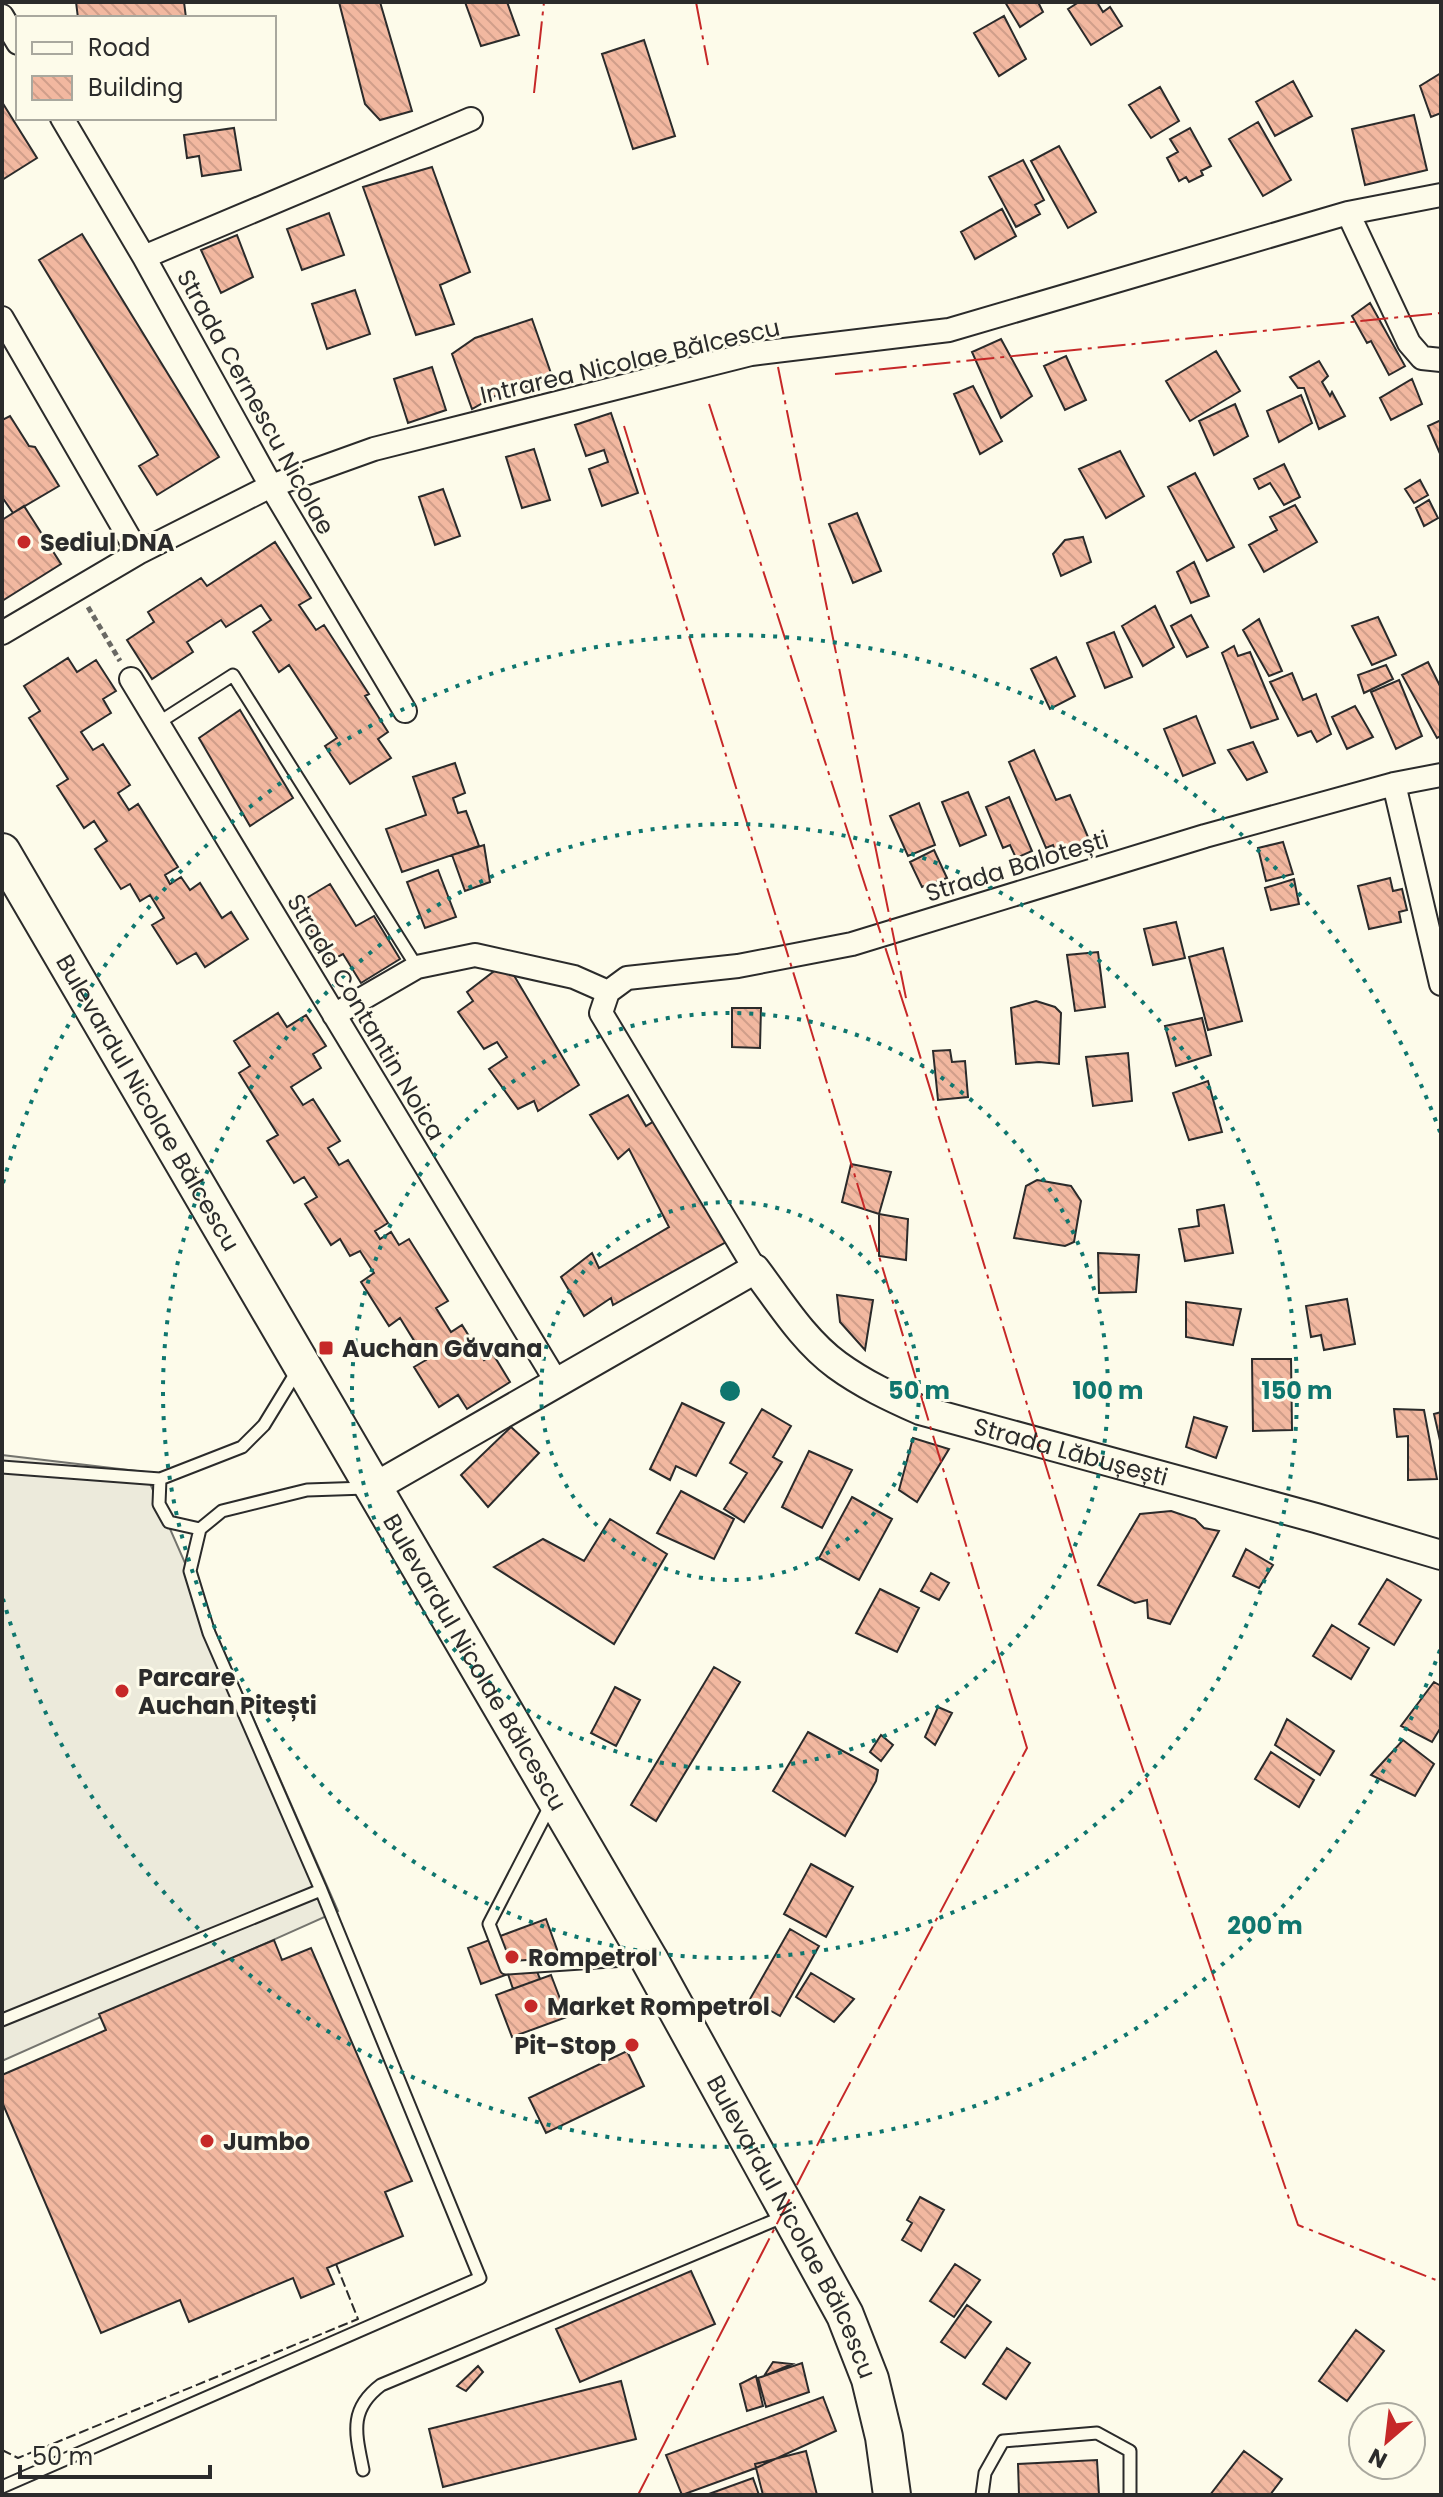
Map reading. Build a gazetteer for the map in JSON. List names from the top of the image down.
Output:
{
  "streets": {
    "main road": ["Bulevardul Nicolae Bălcescu"],
    "street": [
      "Intrarea Nicolae Bălcescu",
      "Strada Cernescu Nicolae",
      "Strada Balotești",
      "Strada Contantin Noica",
      "Strada Lăbușești"
    ]
  },
  "crossings": [
    ["Intrarea Nicolae Bălcescu", "Strada Cernescu Nicolae"]
  ],
  "places": {
    "other": [
      "Sediul DNA",
      "Parcare Auchan Pitești",
      "Rompetrol",
      "Market Rompetrol",
      "Pit-Stop",
      "Jumbo"
    ],
    "transit": ["Auchan Găvana"]
  },
  "legend": ["Road", "Building"],
  "scale_bar": "50 m",
  "north": "bottom left",
  "rings": [
    "50 m",
    "100 m",
    "150 m",
    "200 m"
  ]
}
